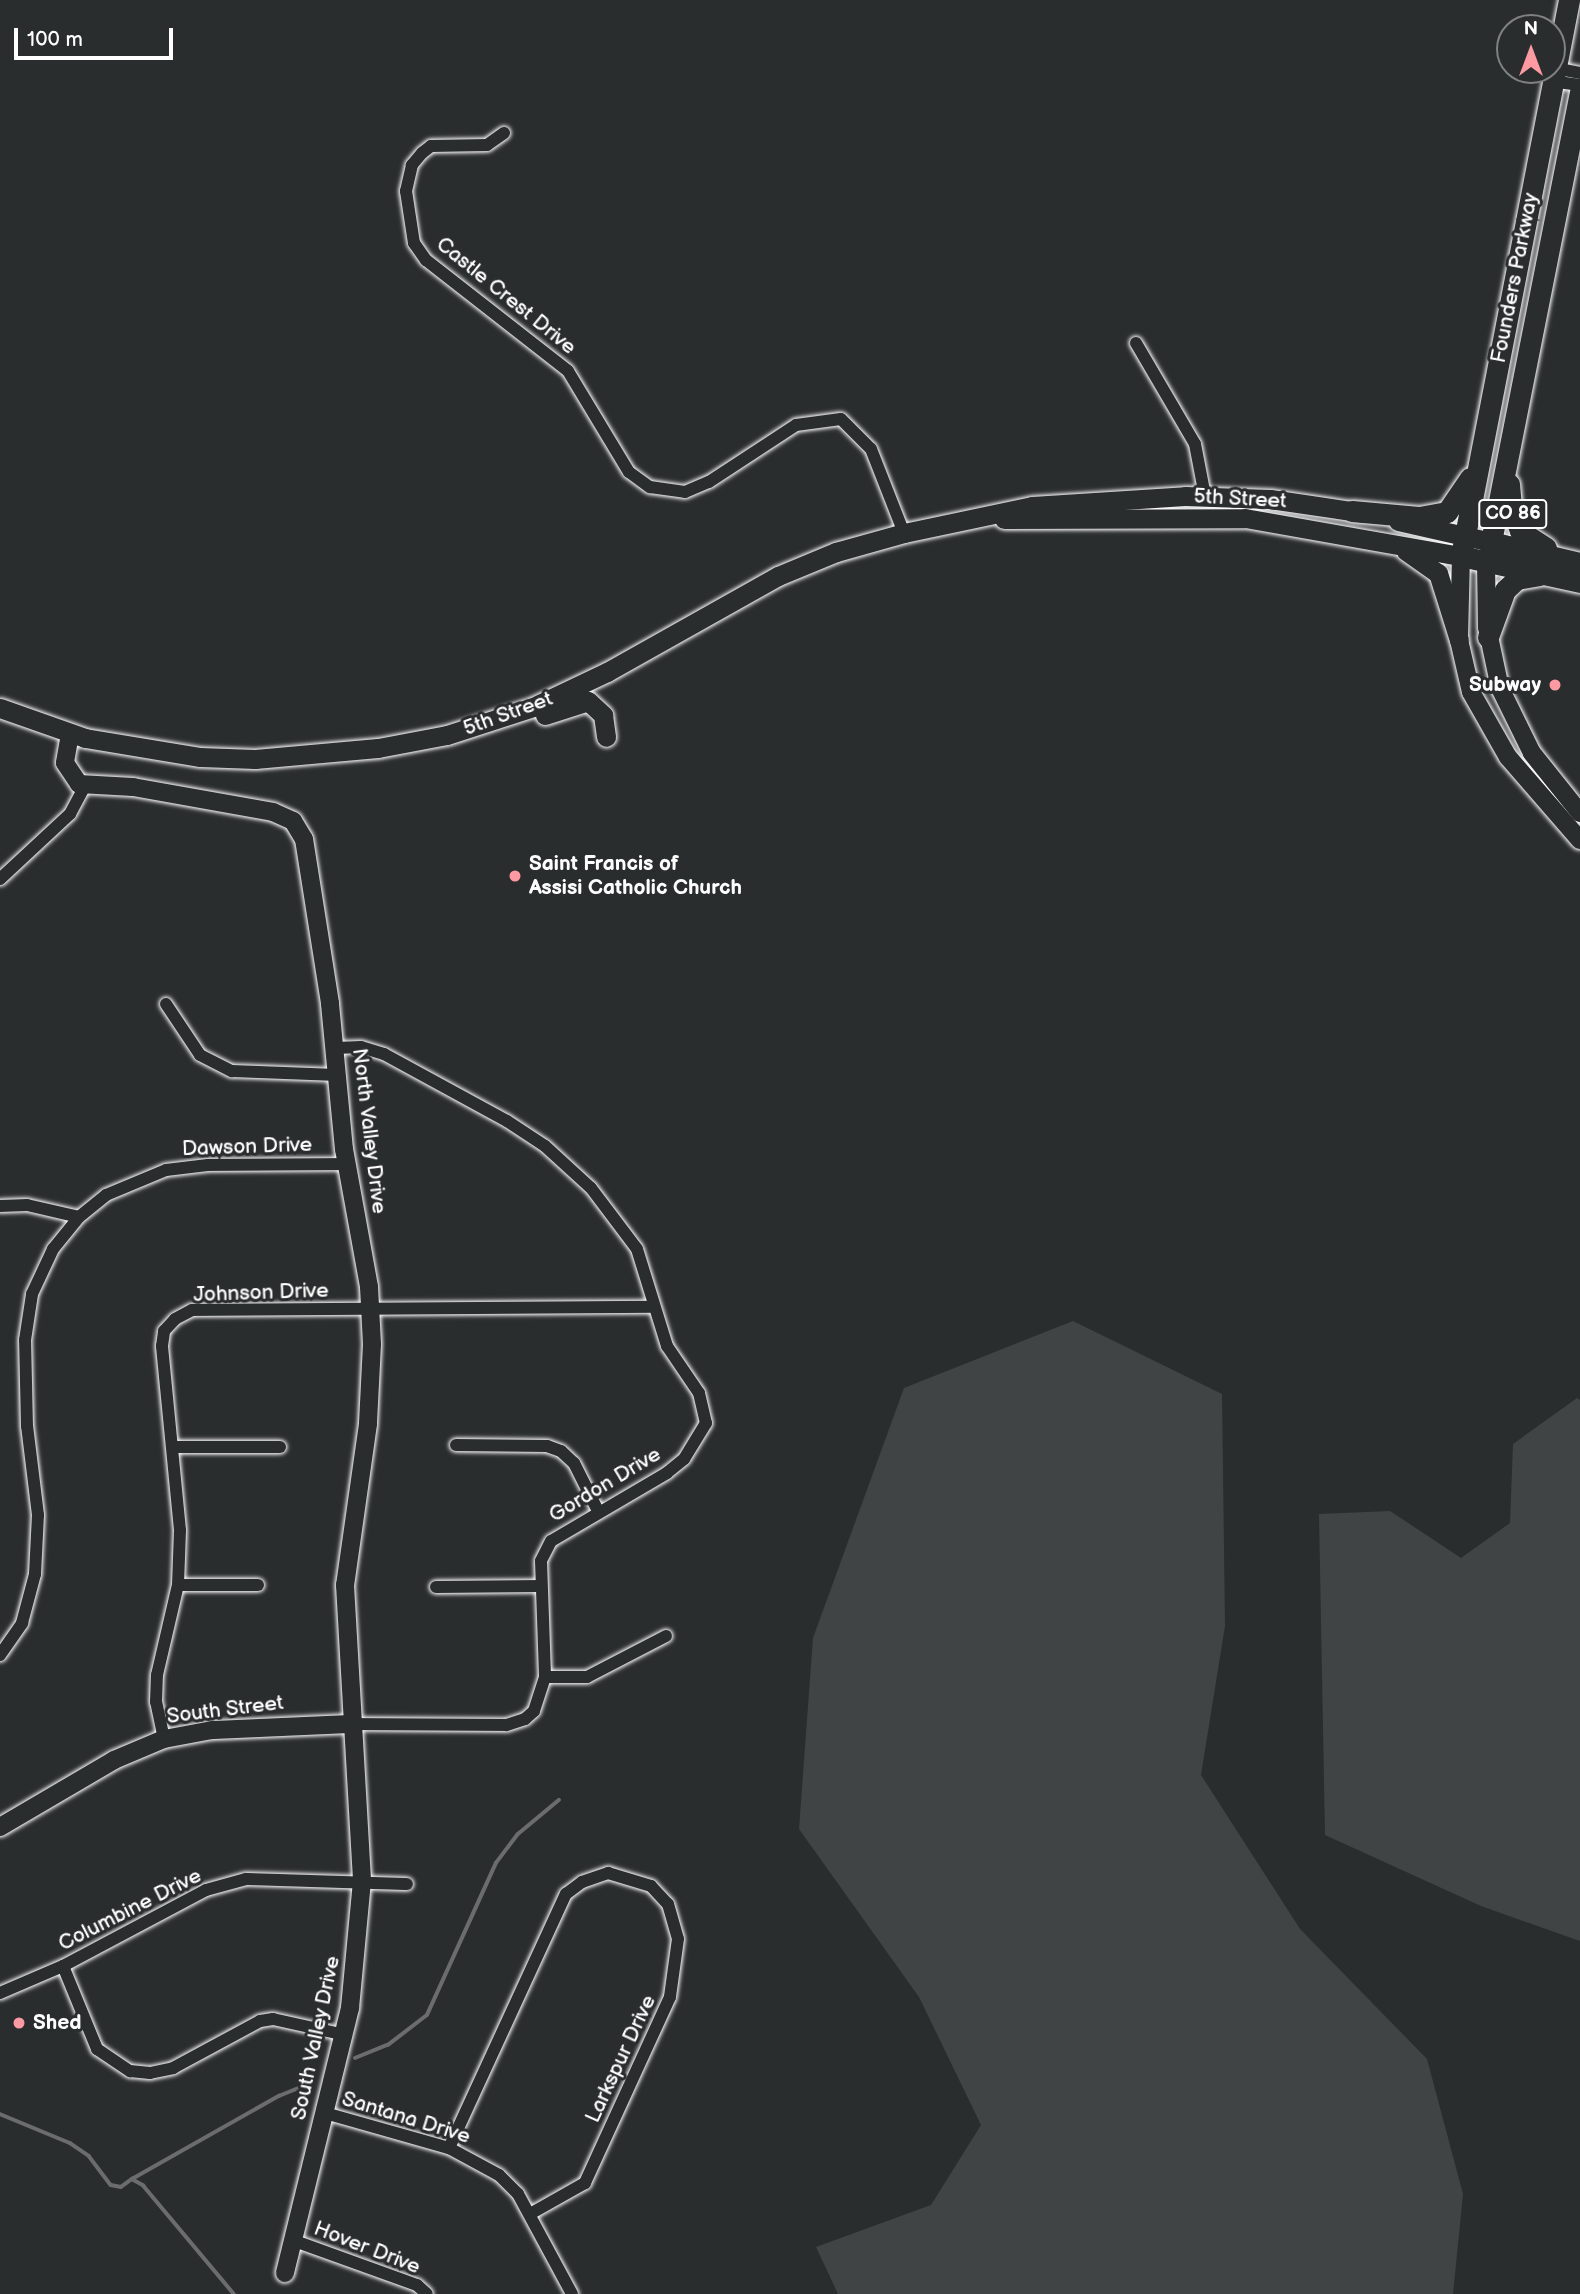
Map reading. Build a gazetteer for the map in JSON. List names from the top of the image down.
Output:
{
  "streets": {
    "highway": ["Founders Parkway", "5th Street", "CO 86"],
    "street": [
      "Castle Crest Drive",
      "North Valley Drive",
      "Dawson Drive",
      "Johnson Drive",
      "Gordon Drive",
      "South Street",
      "Columbine Drive",
      "South Valley Drive",
      "Larkspur Drive",
      "Santana Drive",
      "Hover Drive"
    ]
  },
  "crossings": [
    ["Founders Parkway", "5th Street"],
    ["Founders Parkway", "CO 86"],
    ["Castle Crest Drive", "5th Street"],
    ["5th Street", "CO 86"],
    ["North Valley Drive", "Dawson Drive"],
    ["North Valley Drive", "Johnson Drive"],
    ["North Valley Drive", "Gordon Drive"],
    ["North Valley Drive", "South Street"],
    ["North Valley Drive", "South Valley Drive"],
    ["Johnson Drive", "Gordon Drive"],
    ["Johnson Drive", "South Street"],
    ["Gordon Drive", "South Street"],
    ["Gordon Drive", "South Valley Drive"],
    ["South Street", "South Valley Drive"],
    ["Columbine Drive", "South Valley Drive"],
    ["South Valley Drive", "Santana Drive"],
    ["South Valley Drive", "Hover Drive"],
    ["Larkspur Drive", "Santana Drive"]
  ],
  "places": ["Subway", "Saint Francis of Assisi Catholic Church", "Shed"],
  "scale_bar": "100 m",
  "north": "top"
}
